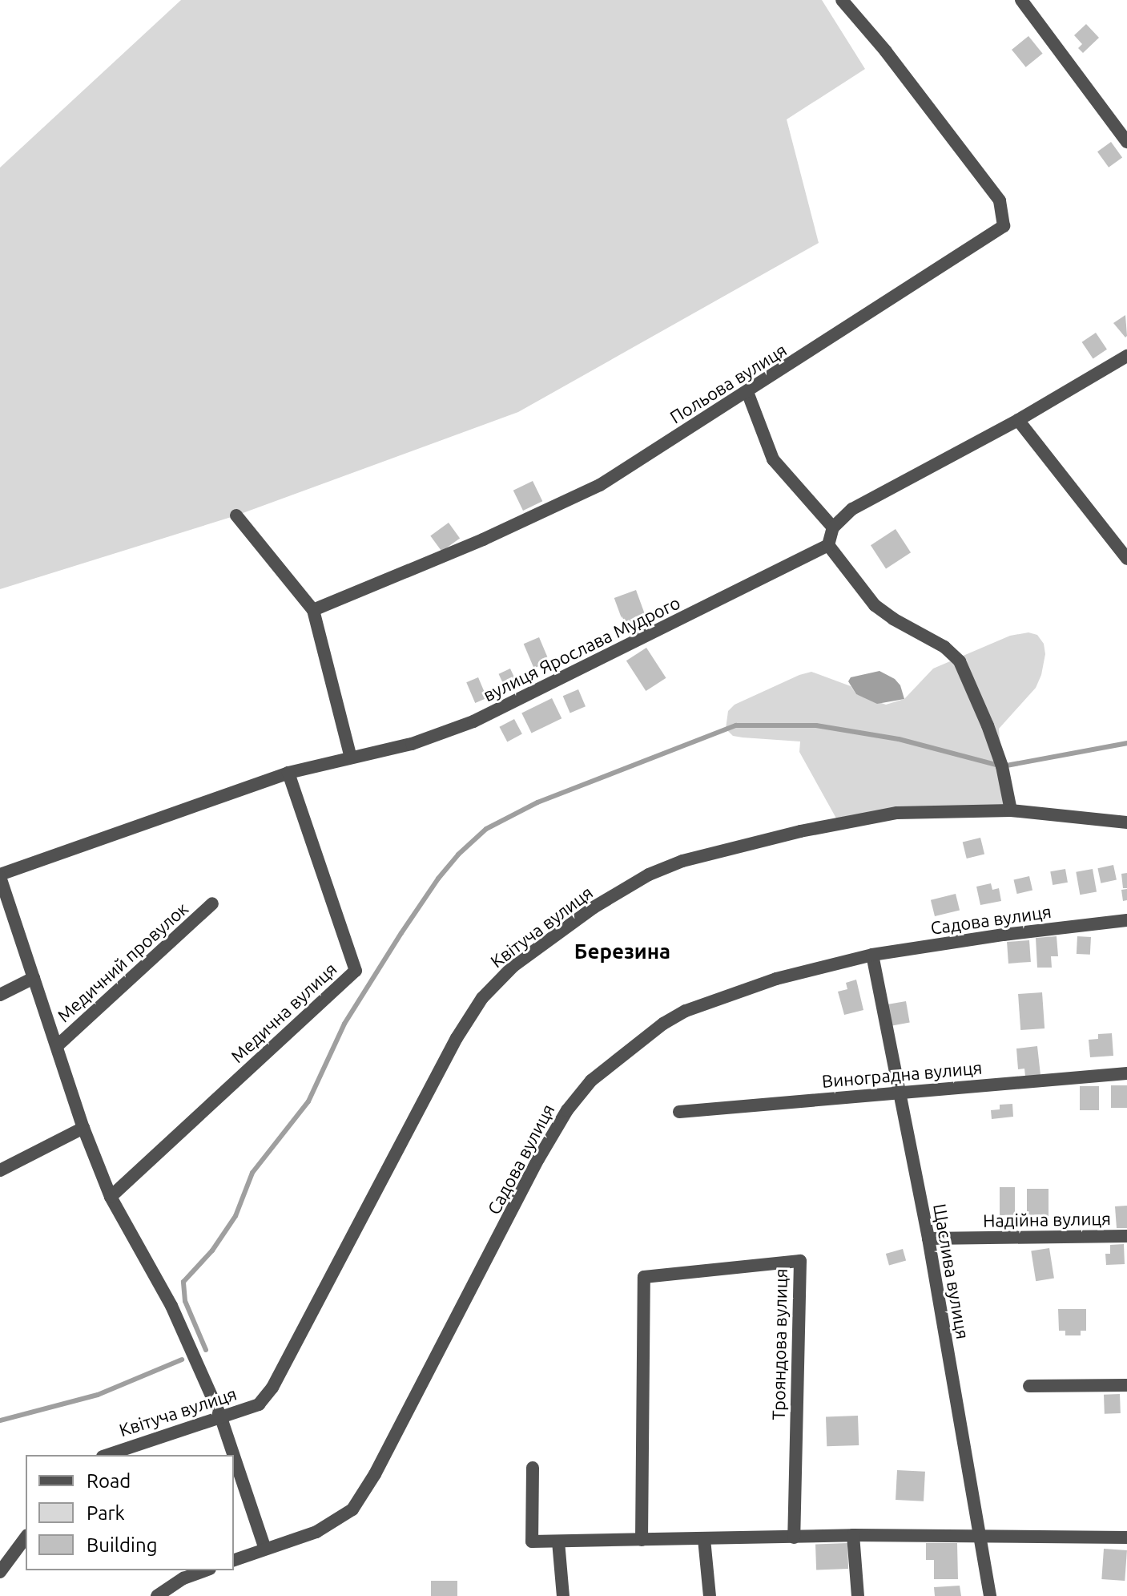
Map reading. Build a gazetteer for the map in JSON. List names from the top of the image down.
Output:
{
  "streets": {
    "street": [
      "Польова вулиця",
      "вулиця Ярослава Мудрого",
      "Садова вулиця",
      "Квітуча вулиця",
      "Медичний провулок",
      "Медична вулиця",
      "Виноградна вулиця",
      "Надійна вулиця",
      "Щаслива вулиця",
      "Трояндова вулиця"
    ]
  },
  "crossings": [
    ["вулиця Ярослава Мудрого", "Медична вулиця"],
    ["Садова вулиця", "Щаслива вулиця"],
    ["Виноградна вулиця", "Щаслива вулиця"],
    ["Надійна вулиця", "Щаслива вулиця"]
  ],
  "districts": ["Березина"],
  "legend": ["Road", "Park", "Building"]
}
